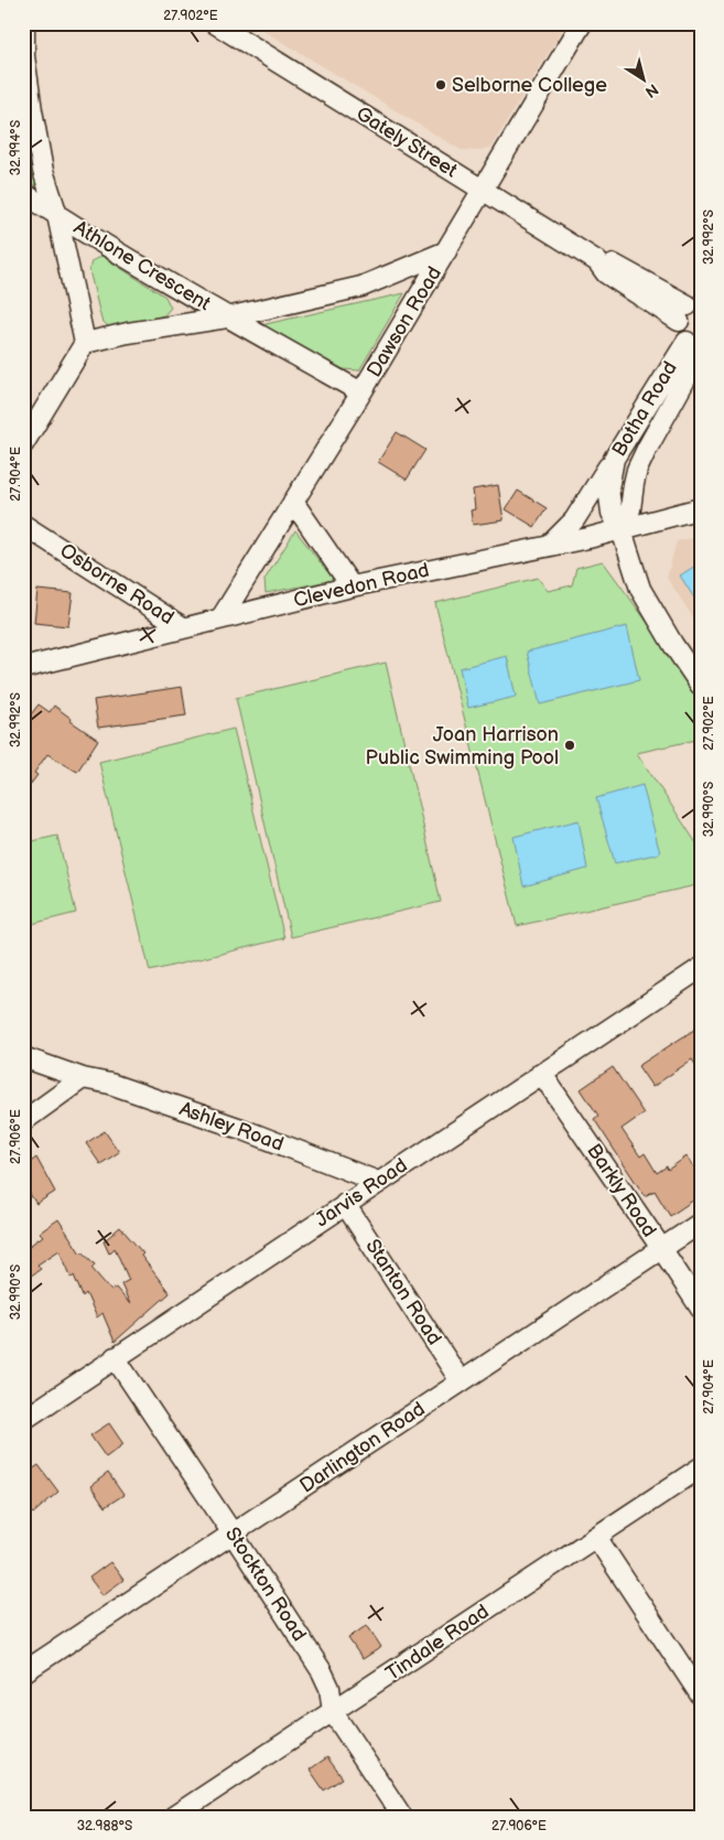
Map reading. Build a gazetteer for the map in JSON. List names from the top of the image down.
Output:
{
  "streets": {
    "street": [
      "Gately Street",
      "Athlone Crescent",
      "Dawson Road",
      "Botha Road",
      "Osborne Road",
      "Clevedon Road",
      "Ashley Road",
      "Barkly Road",
      "Jarvis Road",
      "Stanton Road",
      "Darlington Road",
      "Stockton Road",
      "Tindale Road"
    ]
  },
  "crossings": [
    ["Gately Street", "Dawson Road"],
    ["Athlone Crescent", "Dawson Road"],
    ["Dawson Road", "Clevedon Road"],
    ["Osborne Road", "Clevedon Road"],
    ["Ashley Road", "Jarvis Road"],
    ["Barkly Road", "Jarvis Road"],
    ["Barkly Road", "Darlington Road"],
    ["Jarvis Road", "Stanton Road"],
    ["Jarvis Road", "Stockton Road"],
    ["Stanton Road", "Darlington Road"],
    ["Darlington Road", "Stockton Road"],
    ["Stockton Road", "Tindale Road"]
  ],
  "places": ["Selborne College", "Joan Harrison Public Swimming Pool"],
  "north": "bottom right",
  "coordinates": [
    "27.902°E",
    "32.994°S",
    "32.992°S",
    "27.904°E",
    "32.990°S",
    "27.906°E",
    "32.988°S"
  ]
}
